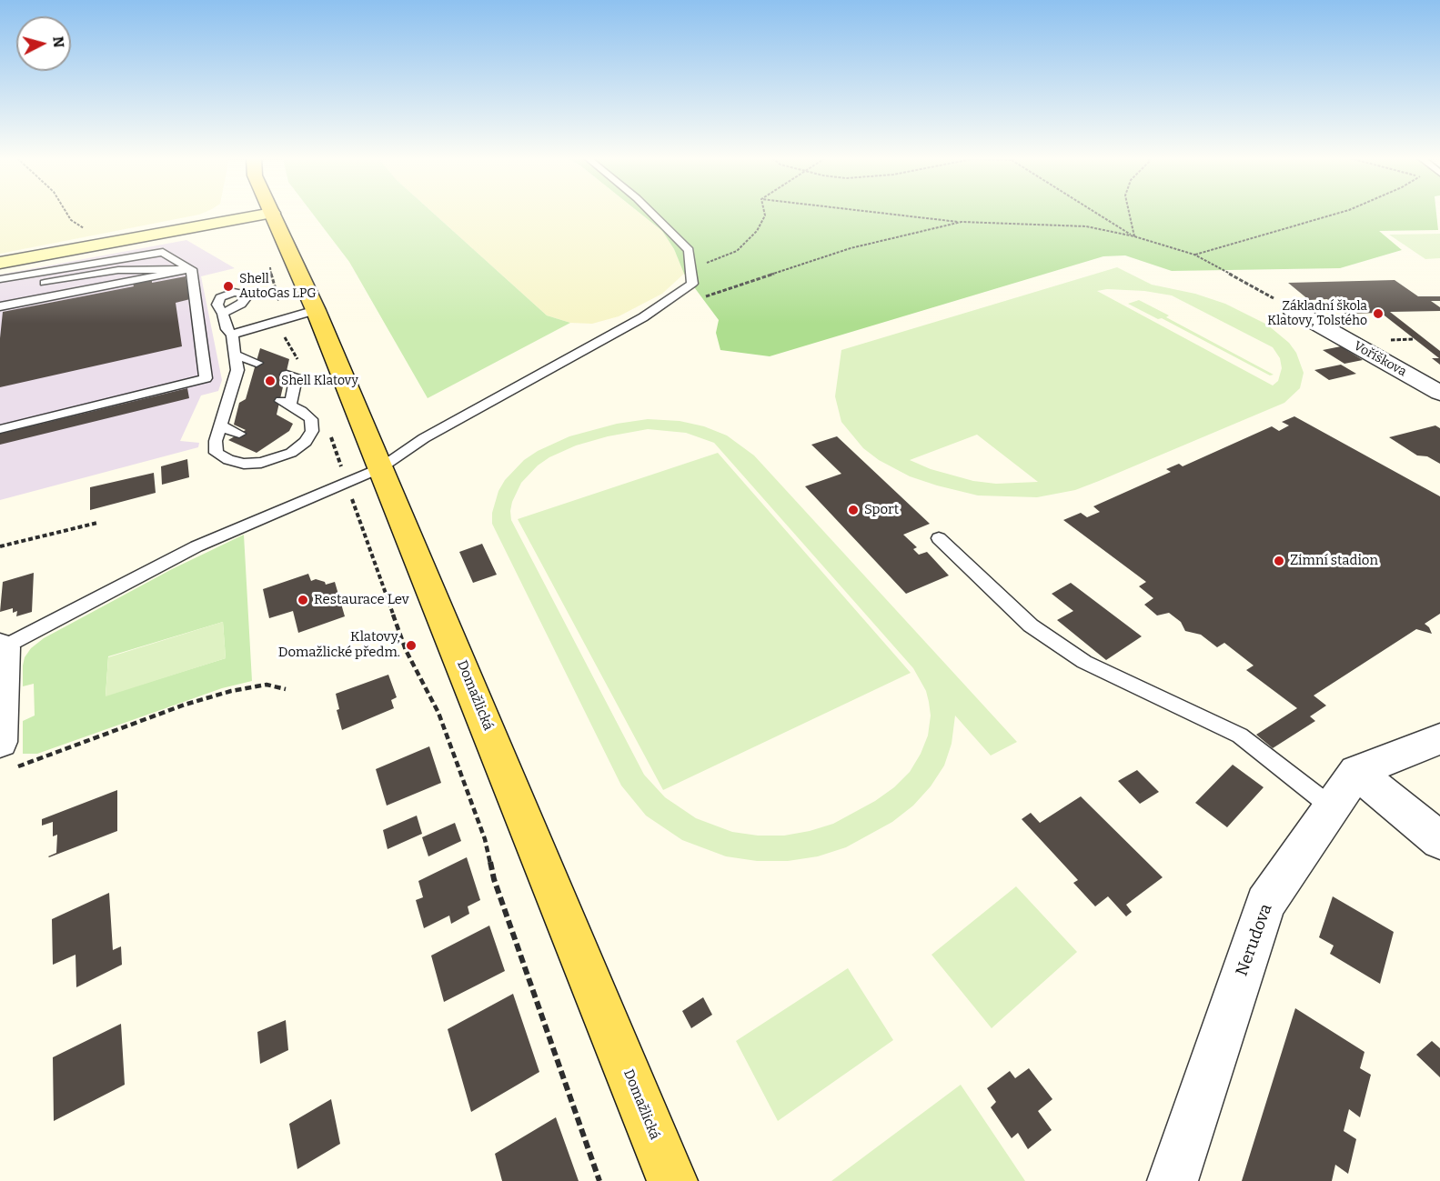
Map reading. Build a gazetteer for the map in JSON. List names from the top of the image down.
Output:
{
  "streets": {
    "main road": ["Domažlická"],
    "street": ["Voříškova", "Nerudova"]
  },
  "places": [
    "Shell AutoGas LPG",
    "Základní škola Klatovy, Tolstého",
    "Shell Klatovy",
    "Sport",
    "Zimní stadion",
    "Restaurace Lev",
    "Klatovy, Domažlické předm."
  ],
  "north": "right"
}
